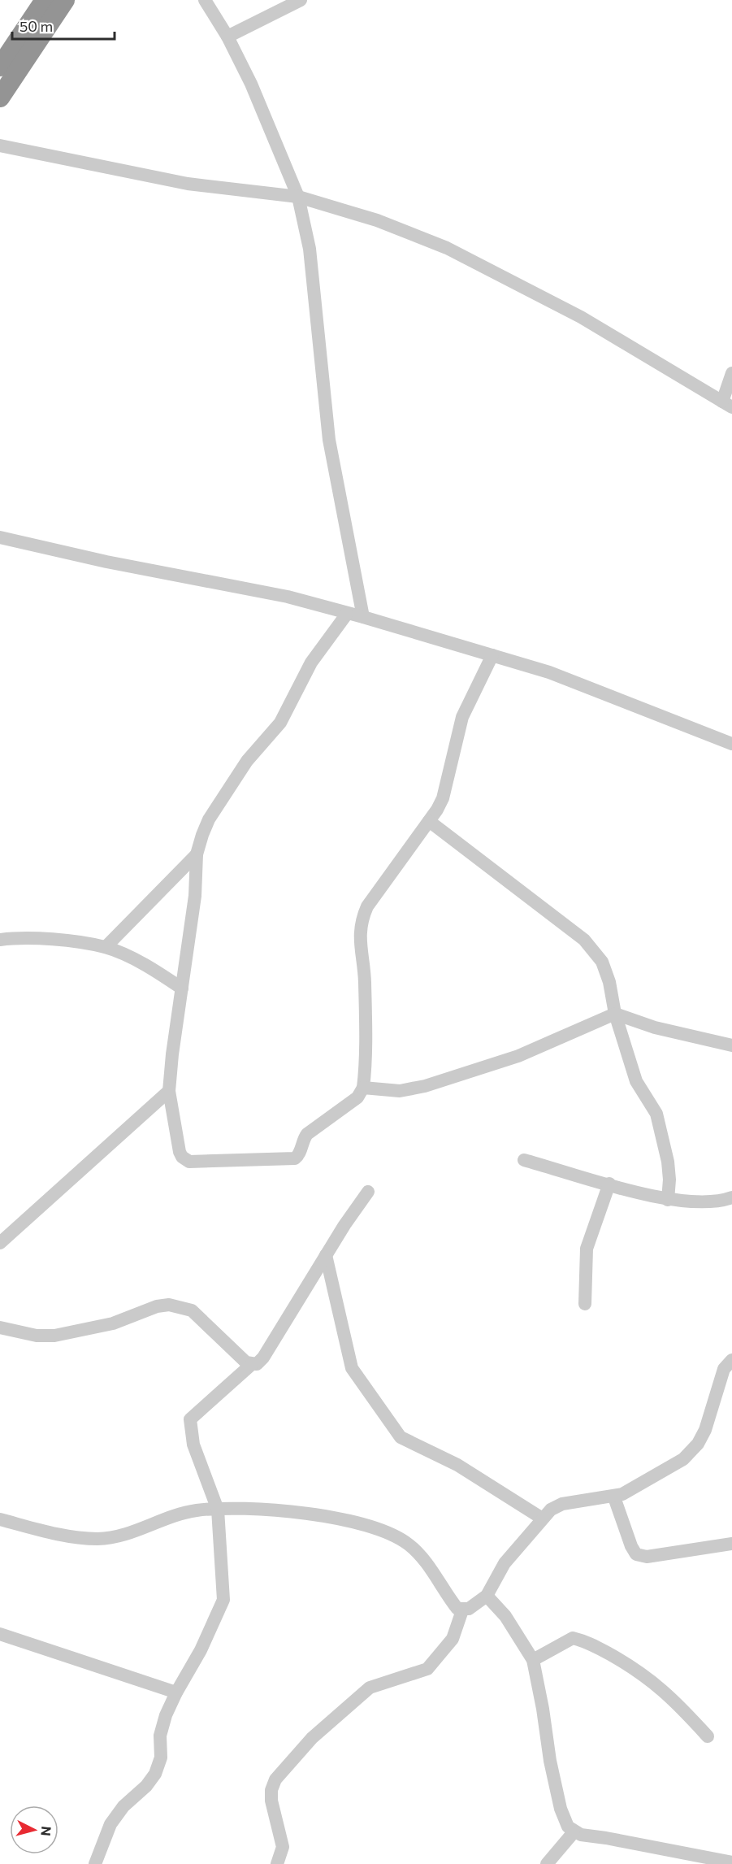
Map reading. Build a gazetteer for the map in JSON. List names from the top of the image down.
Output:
{
  "scale_bar": "50 m",
  "north": "right"
}
